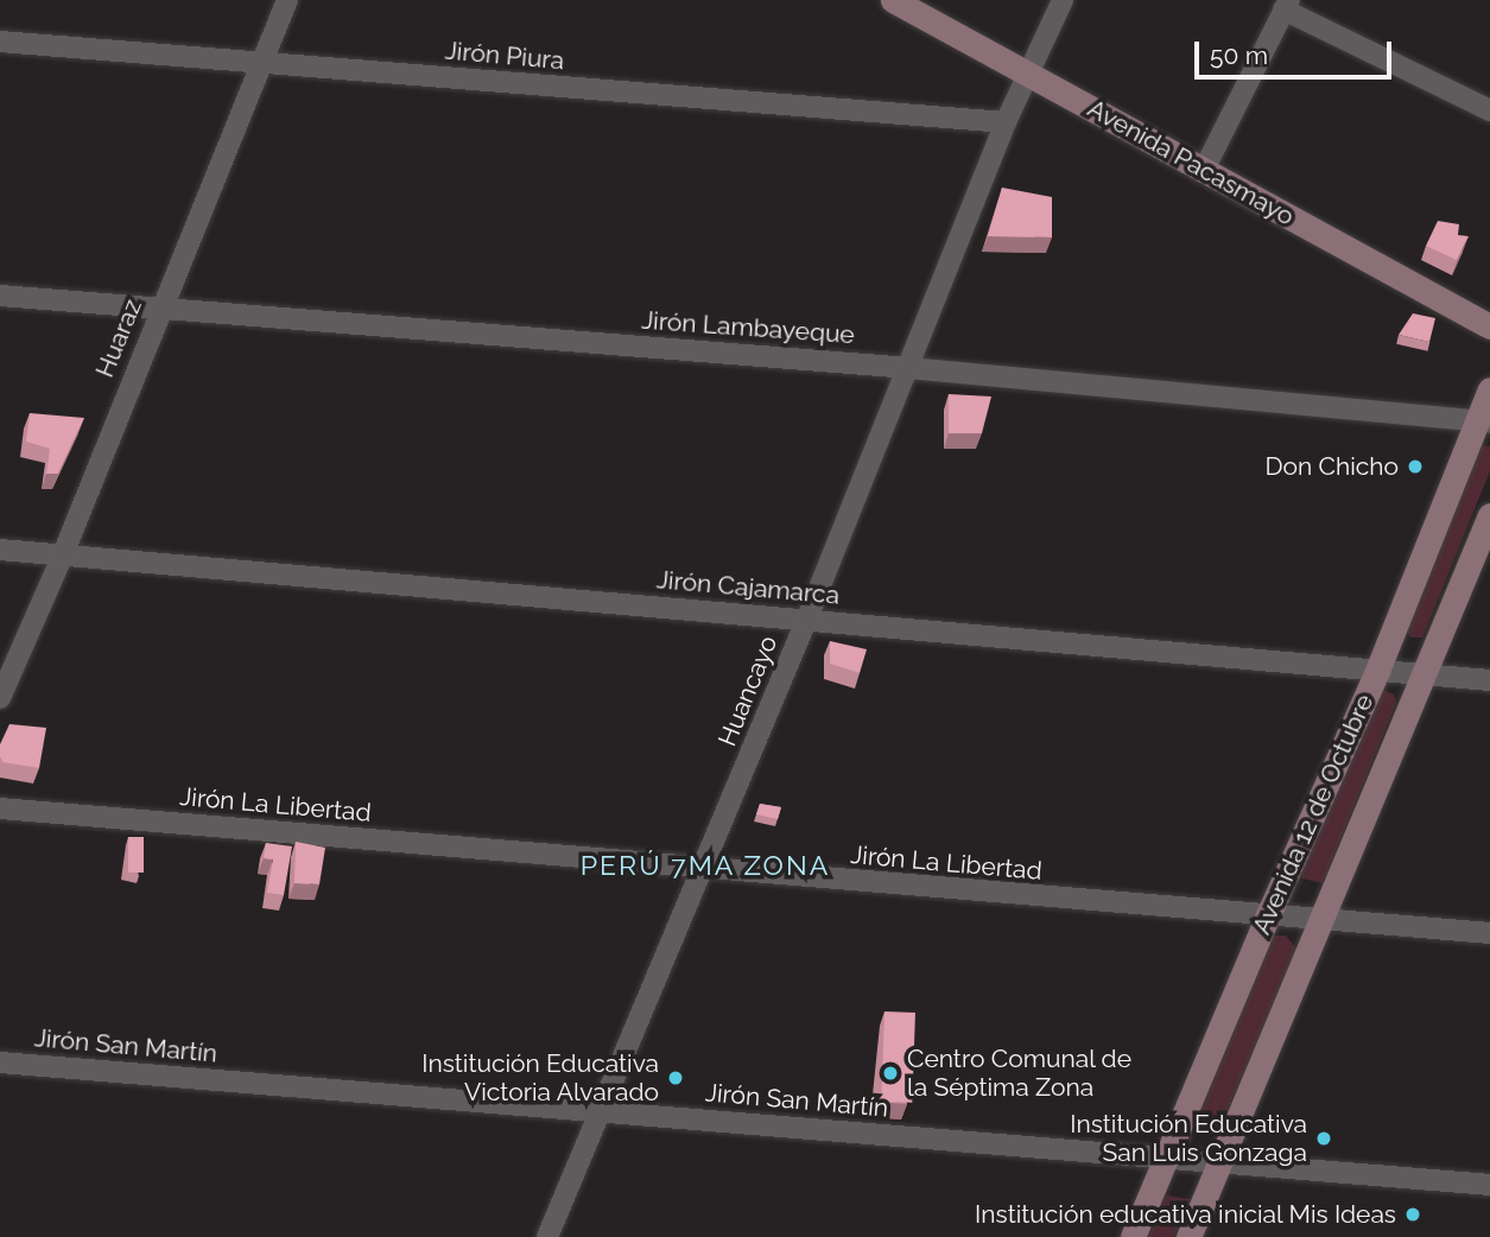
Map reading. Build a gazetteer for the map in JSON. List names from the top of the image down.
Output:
{
  "streets": {
    "main road": ["Avenida Pacasmayo", "Avenida 12 de Octubre"],
    "street": [
      "Jirón Piura",
      "Jirón Lambayeque",
      "Huaraz",
      "Jirón Cajamarca",
      "Huancayo",
      "Jirón La Libertad",
      "Jirón San Martín"
    ]
  },
  "crossings": [
    ["Jirón Piura", "Huaraz"],
    ["Jirón Piura", "Huancayo"],
    ["Avenida Pacasmayo", "Huancayo"],
    ["Jirón Lambayeque", "Huaraz"],
    ["Jirón Lambayeque", "Huancayo"],
    ["Jirón Lambayeque", "Avenida 12 de Octubre"],
    ["Huaraz", "Jirón Cajamarca"],
    ["Jirón Cajamarca", "Huancayo"],
    ["Jirón Cajamarca", "Avenida 12 de Octubre"],
    ["Huancayo", "Jirón La Libertad"],
    ["Huancayo", "Jirón San Martín"],
    ["Jirón La Libertad", "Avenida 12 de Octubre"],
    ["Avenida 12 de Octubre", "Jirón San Martín"]
  ],
  "districts": ["PERÚ 7MA ZONA"],
  "places": [
    "Don Chicho",
    "Centro Comunal de la Séptima Zona",
    "Institución Educativa Victoria Alvarado",
    "Institución Educativa San Luis Gonzaga",
    "Institución educativa inicial Mis Ideas"
  ],
  "scale_bar": "50 m"
}
